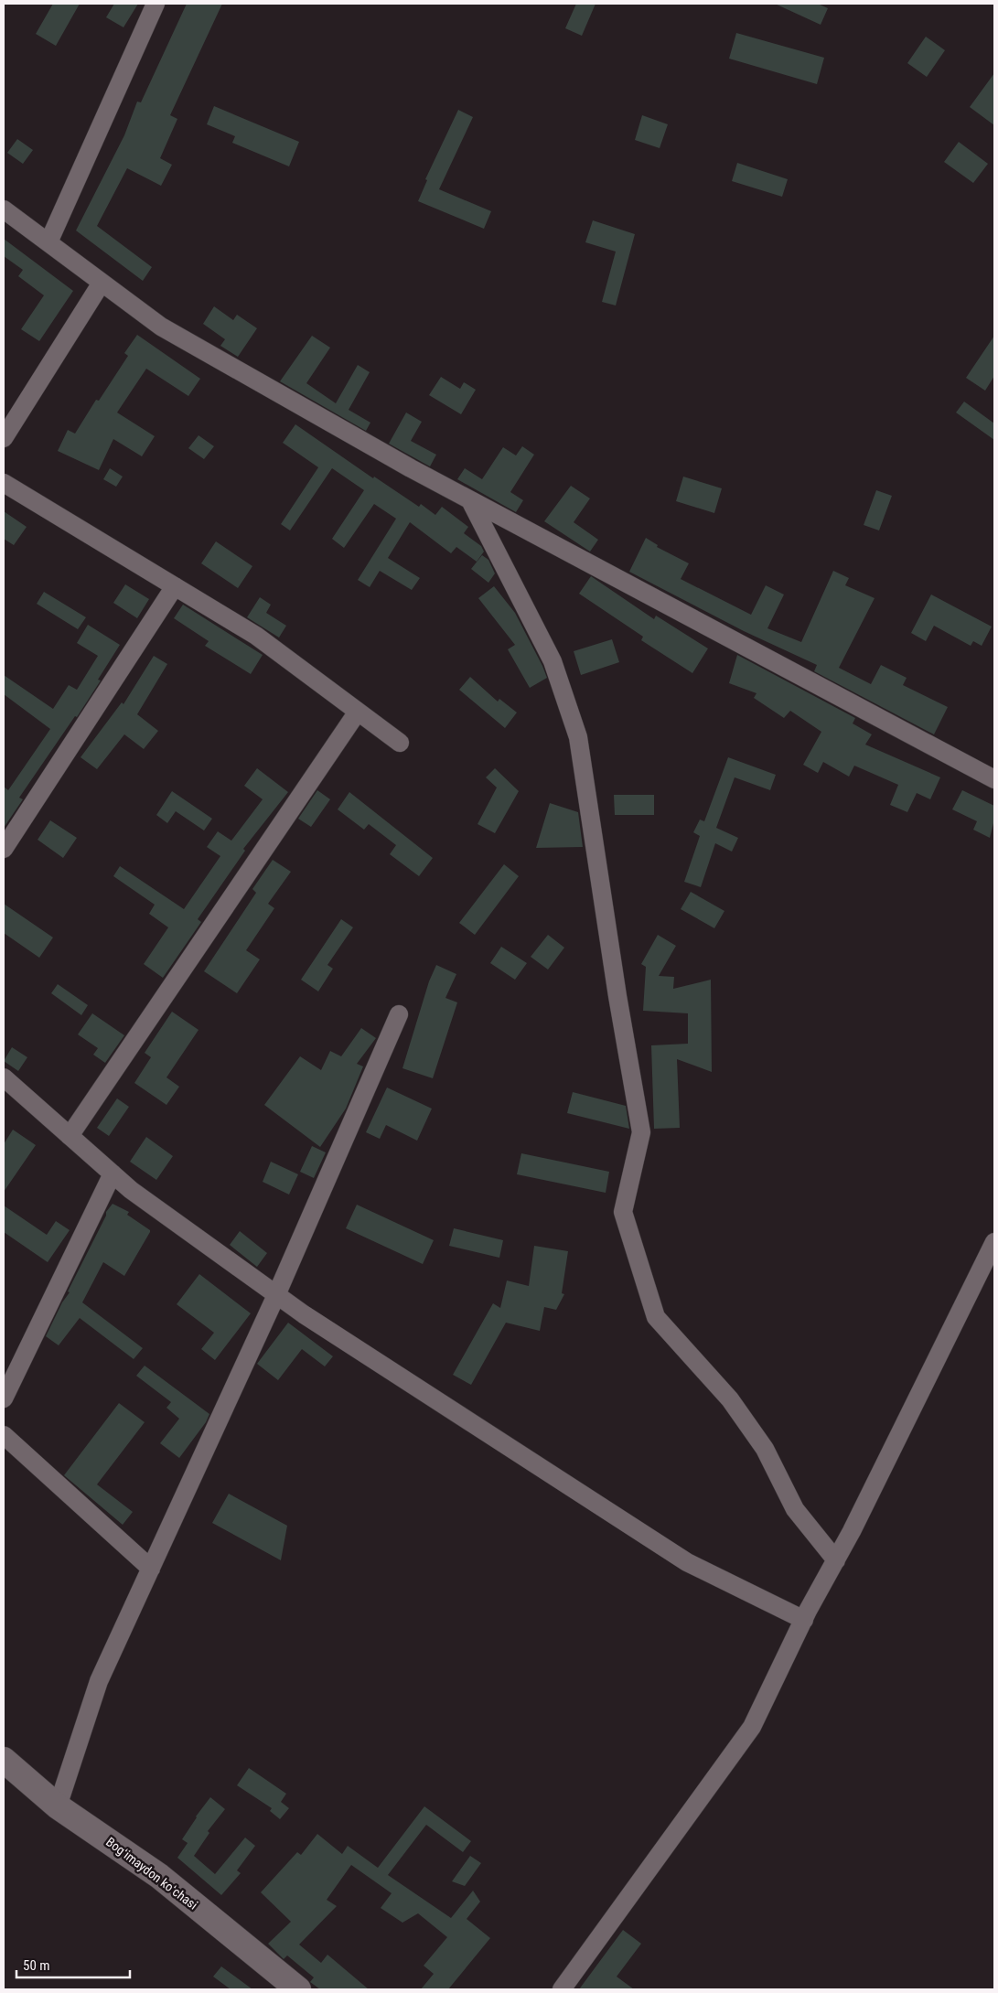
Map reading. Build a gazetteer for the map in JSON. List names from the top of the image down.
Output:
{
  "streets": {
    "main road": ["Bogʻimaydon koʻchasi"]
  },
  "scale_bar": "50 m"
}
